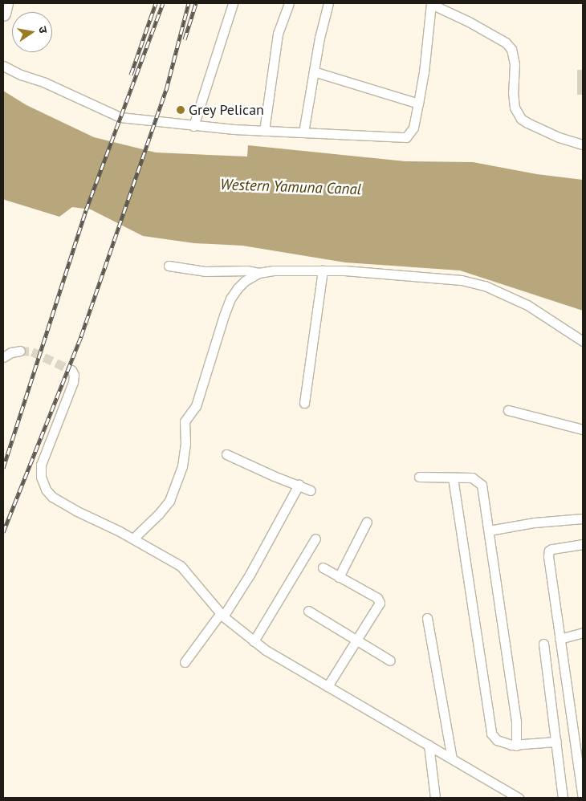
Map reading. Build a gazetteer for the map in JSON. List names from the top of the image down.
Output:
{
  "water": ["Western Yamuna Canal"],
  "places": ["Grey Pelican"],
  "north": "right"
}
